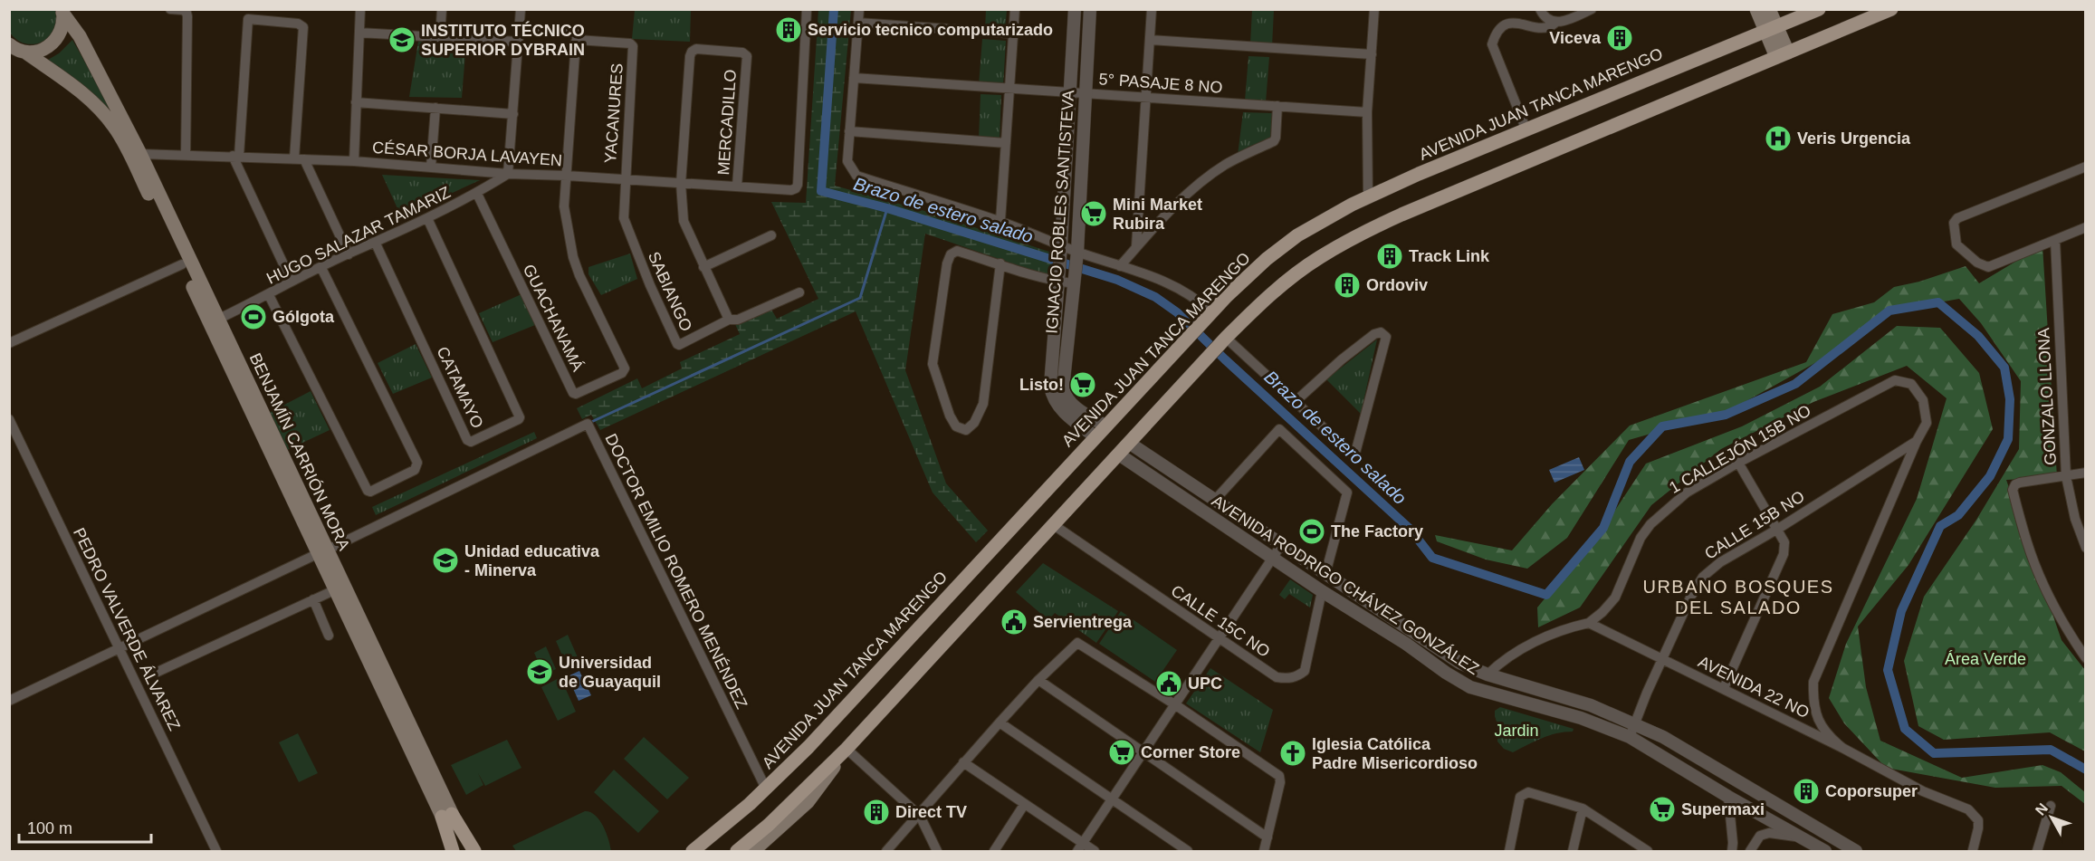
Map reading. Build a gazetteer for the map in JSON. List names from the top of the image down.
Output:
{
  "streets": {
    "main road": ["AVENIDA JUAN TANCA MARENGO", "BENJAMÍN CARRIÓN MORA"],
    "street": [
      "5° PASAJE 8 NO",
      "YACANURES",
      "MERCADILLO",
      "CÉSAR BORJA LAVAYEN",
      "IGNACIO ROBLES SANTISTEVA",
      "HUGO SALAZAR TAMARIZ",
      "SABIANGO",
      "GUACHANAMÁ",
      "CATAMAYO",
      "GONZALO LLONA",
      "1 CALLEJÓN 15B NO",
      "CALLE 15B NO",
      "DOCTOR EMILIO ROMERO MENÉNDEZ",
      "AVENIDA RODRIGO CHÁVEZ GONZÁLEZ",
      "CALLE 15C NO",
      "PEDRO VALVERDE ÁLVAREZ",
      "AVENIDA 22 NO"
    ]
  },
  "crossings": [
    ["5° PASAJE 8 NO", "IGNACIO ROBLES SANTISTEVA"],
    ["AVENIDA JUAN TANCA MARENGO", "IGNACIO ROBLES SANTISTEVA"],
    ["AVENIDA JUAN TANCA MARENGO", "DOCTOR EMILIO ROMERO MENÉNDEZ"],
    ["YACANURES", "CÉSAR BORJA LAVAYEN"],
    ["YACANURES", "SABIANGO"],
    ["MERCADILLO", "CÉSAR BORJA LAVAYEN"],
    ["CÉSAR BORJA LAVAYEN", "HUGO SALAZAR TAMARIZ"],
    ["CÉSAR BORJA LAVAYEN", "SABIANGO"],
    ["CÉSAR BORJA LAVAYEN", "GUACHANAMÁ"],
    ["CÉSAR BORJA LAVAYEN", "BENJAMÍN CARRIÓN MORA"],
    ["HUGO SALAZAR TAMARIZ", "GUACHANAMÁ"],
    ["HUGO SALAZAR TAMARIZ", "CATAMAYO"],
    ["HUGO SALAZAR TAMARIZ", "BENJAMÍN CARRIÓN MORA"],
    ["1 CALLEJÓN 15B NO", "CALLE 15B NO"],
    ["1 CALLEJÓN 15B NO", "AVENIDA 22 NO"],
    ["BENJAMÍN CARRIÓN MORA", "DOCTOR EMILIO ROMERO MENÉNDEZ"],
    ["CALLE 15B NO", "AVENIDA RODRIGO CHÁVEZ GONZÁLEZ"],
    ["CALLE 15B NO", "AVENIDA 22 NO"],
    ["DOCTOR EMILIO ROMERO MENÉNDEZ", "PEDRO VALVERDE ÁLVAREZ"],
    ["AVENIDA RODRIGO CHÁVEZ GONZÁLEZ", "CALLE 15C NO"]
  ],
  "districts": ["URBANO BOSQUES DEL SALADO"],
  "water": ["Brazo de estero salado"],
  "parks": ["Área Verde", "Jardin"],
  "places": {
    "building": [
      "Servicio tecnico computarizado",
      "Viceva",
      "Track Link",
      "Ordoviv",
      "Coporsuper",
      "Direct TV"
    ],
    "school or university": ["INSTITUTO TÉCNICO SUPERIOR DYBRAIN", "Unidad educativa - Minerva", "Universidad de Guayaquil"],
    "hospital": ["Veris Urgencia"],
    "supermarket": [
      "Mini Market Rubira",
      "Listo!",
      "Corner Store",
      "Supermaxi"
    ],
    "sports": ["Gólgota", "The Factory"],
    "public building": ["Servientrega", "UPC"],
    "church": ["Iglesia Católica Padre Misericordioso"]
  },
  "scale_bar": "100 m",
  "north": "top left"
}
